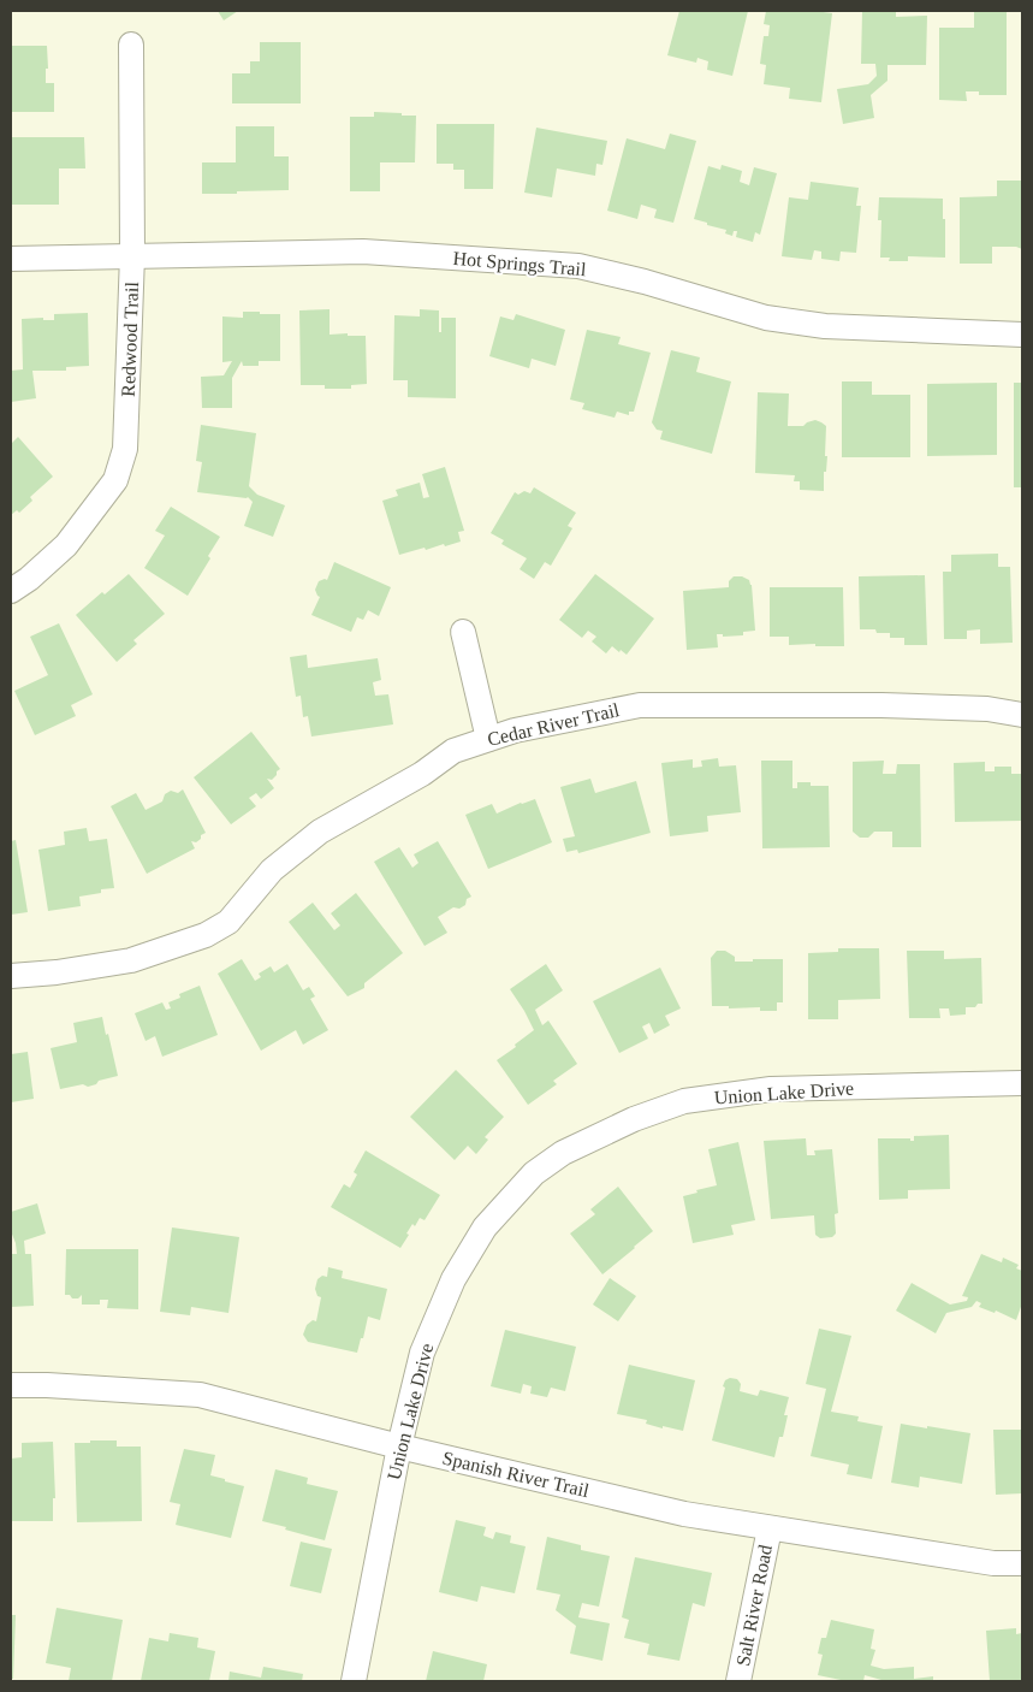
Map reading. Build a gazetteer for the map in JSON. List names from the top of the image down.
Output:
{
  "streets": {
    "street": [
      "Hot Springs Trail",
      "Redwood Trail",
      "Cedar River Trail",
      "Union Lake Drive",
      "Spanish River Trail",
      "Salt River Road"
    ]
  },
  "crossings": [
    ["Hot Springs Trail", "Redwood Trail"],
    ["Union Lake Drive", "Spanish River Trail"],
    ["Spanish River Trail", "Salt River Road"]
  ]
}
